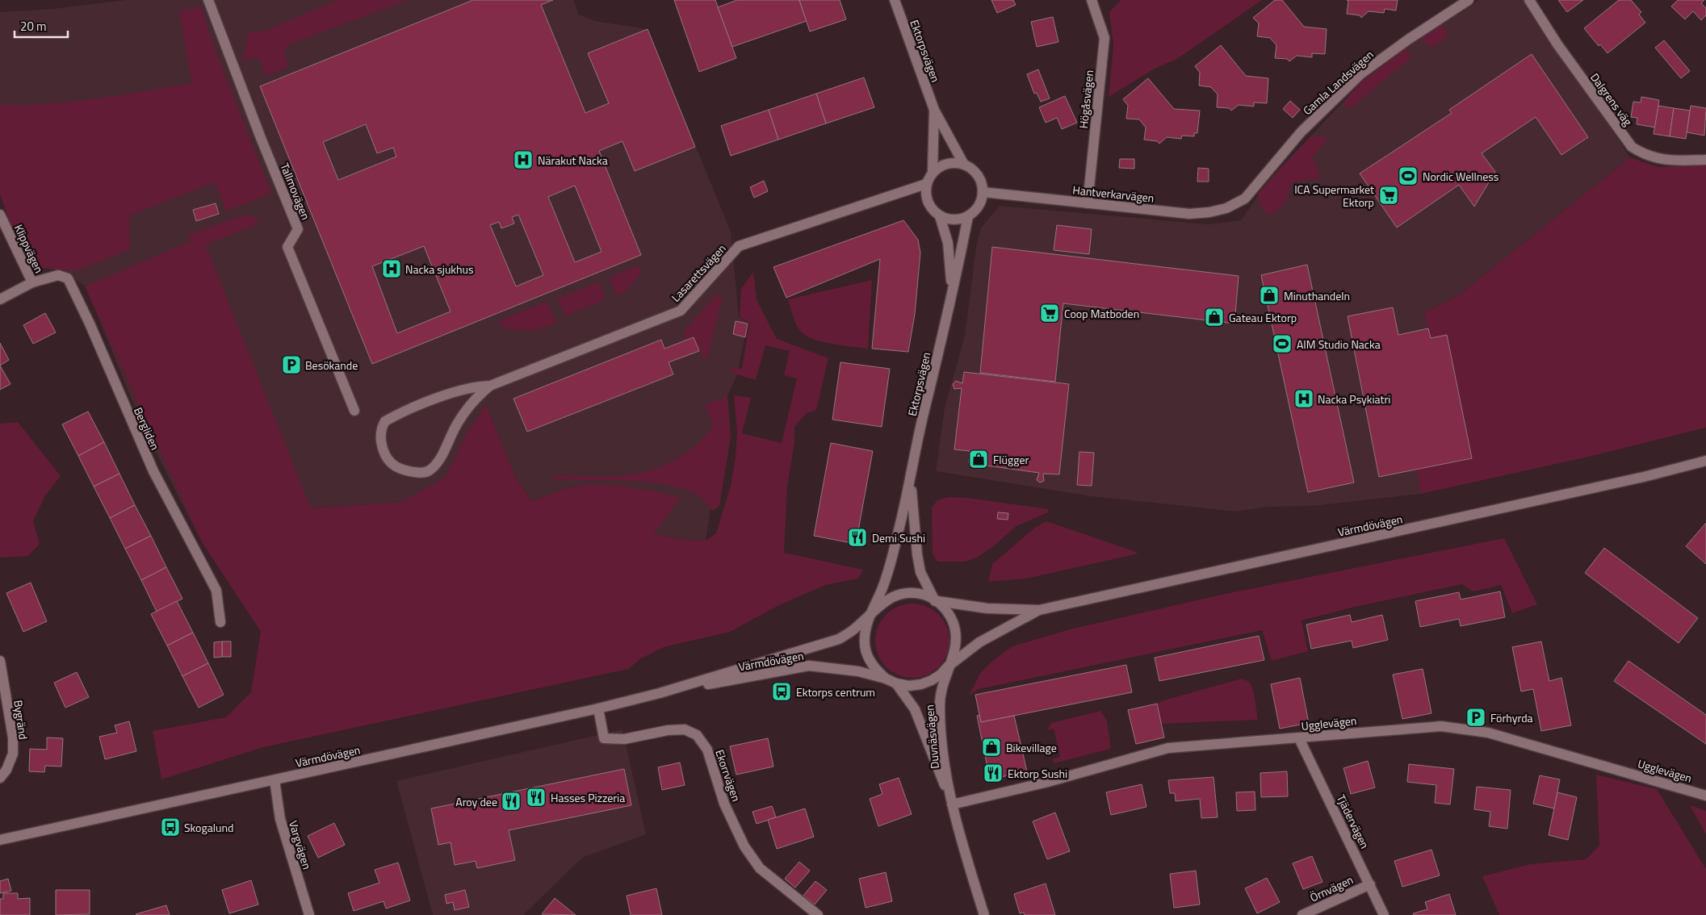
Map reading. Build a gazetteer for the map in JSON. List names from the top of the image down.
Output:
{
  "streets": {
    "street": [
      "Ektorpsvägen",
      "Gamla Landsvägen",
      "Högåsvägen",
      "Dalgrens väg",
      "Tallmovägen",
      "Hantverkarvägen",
      "Klippvägen",
      "Lasarettsvägen",
      "Bergliden",
      "Värmdövägen",
      "Bygränd",
      "Ugglevägen",
      "Duvnäsvägen",
      "Ekorrvägen",
      "Tjädervägen",
      "Vargvägen",
      "Örnvägen"
    ]
  },
  "crossings": [
    ["Ektorpsvägen", "Hantverkarvägen"],
    ["Ektorpsvägen", "Lasarettsvägen"],
    ["Ektorpsvägen", "Värmdövägen"],
    ["Ektorpsvägen", "Duvnäsvägen"],
    ["Gamla Landsvägen", "Hantverkarvägen"],
    ["Högåsvägen", "Hantverkarvägen"],
    ["Hantverkarvägen", "Lasarettsvägen"],
    ["Klippvägen", "Bergliden"],
    ["Värmdövägen", "Duvnäsvägen"],
    ["Värmdövägen", "Ekorrvägen"],
    ["Värmdövägen", "Vargvägen"],
    ["Ugglevägen", "Duvnäsvägen"],
    ["Ugglevägen", "Tjädervägen"],
    ["Tjädervägen", "Örnvägen"]
  ],
  "places": {
    "hospital": ["Närakut Nacka", "Nacka sjukhus", "Nacka Psykiatri"],
    "sports": ["Nordic Wellness", "AIM Studio Nacka"],
    "supermarket": ["ICA Supermarket Ektorp", "Coop Matboden"],
    "shop": [
      "Minuthandeln",
      "Gateau Ektorp",
      "Flügger",
      "Bikevillage"
    ],
    "parking": ["Besökande", "Förhyrda"],
    "restaurant": [
      "Demi Sushi",
      "Ektorp Sushi",
      "Hasses Pizzeria",
      "Aroy dee"
    ],
    "bus stop": ["Ektorps centrum", "Skogalund"]
  },
  "scale_bar": "20 m"
}
